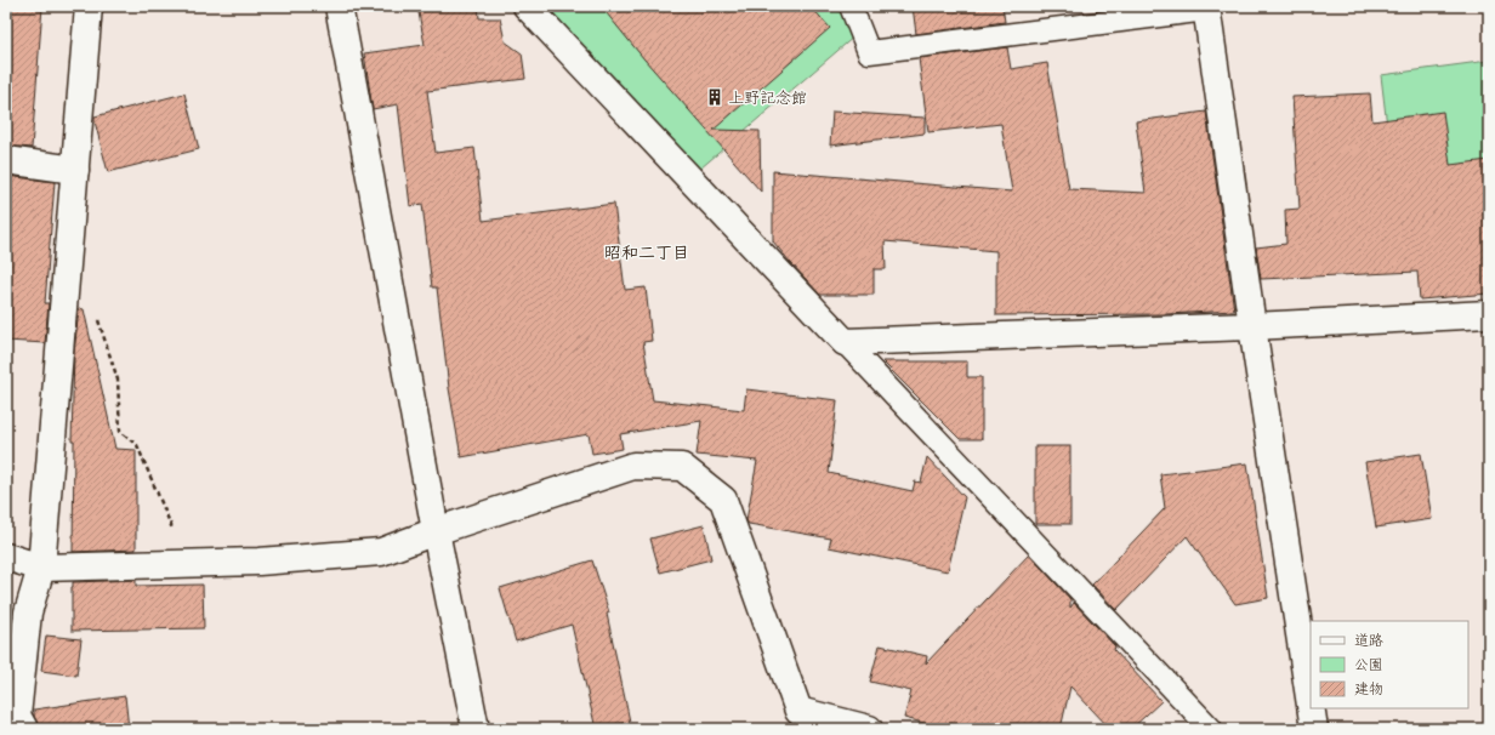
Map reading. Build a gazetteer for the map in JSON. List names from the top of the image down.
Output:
{
  "districts": ["昭和二丁目"],
  "places": {
    "building": ["上野記念館"]
  },
  "legend": ["道路", "公園", "建物"]
}
